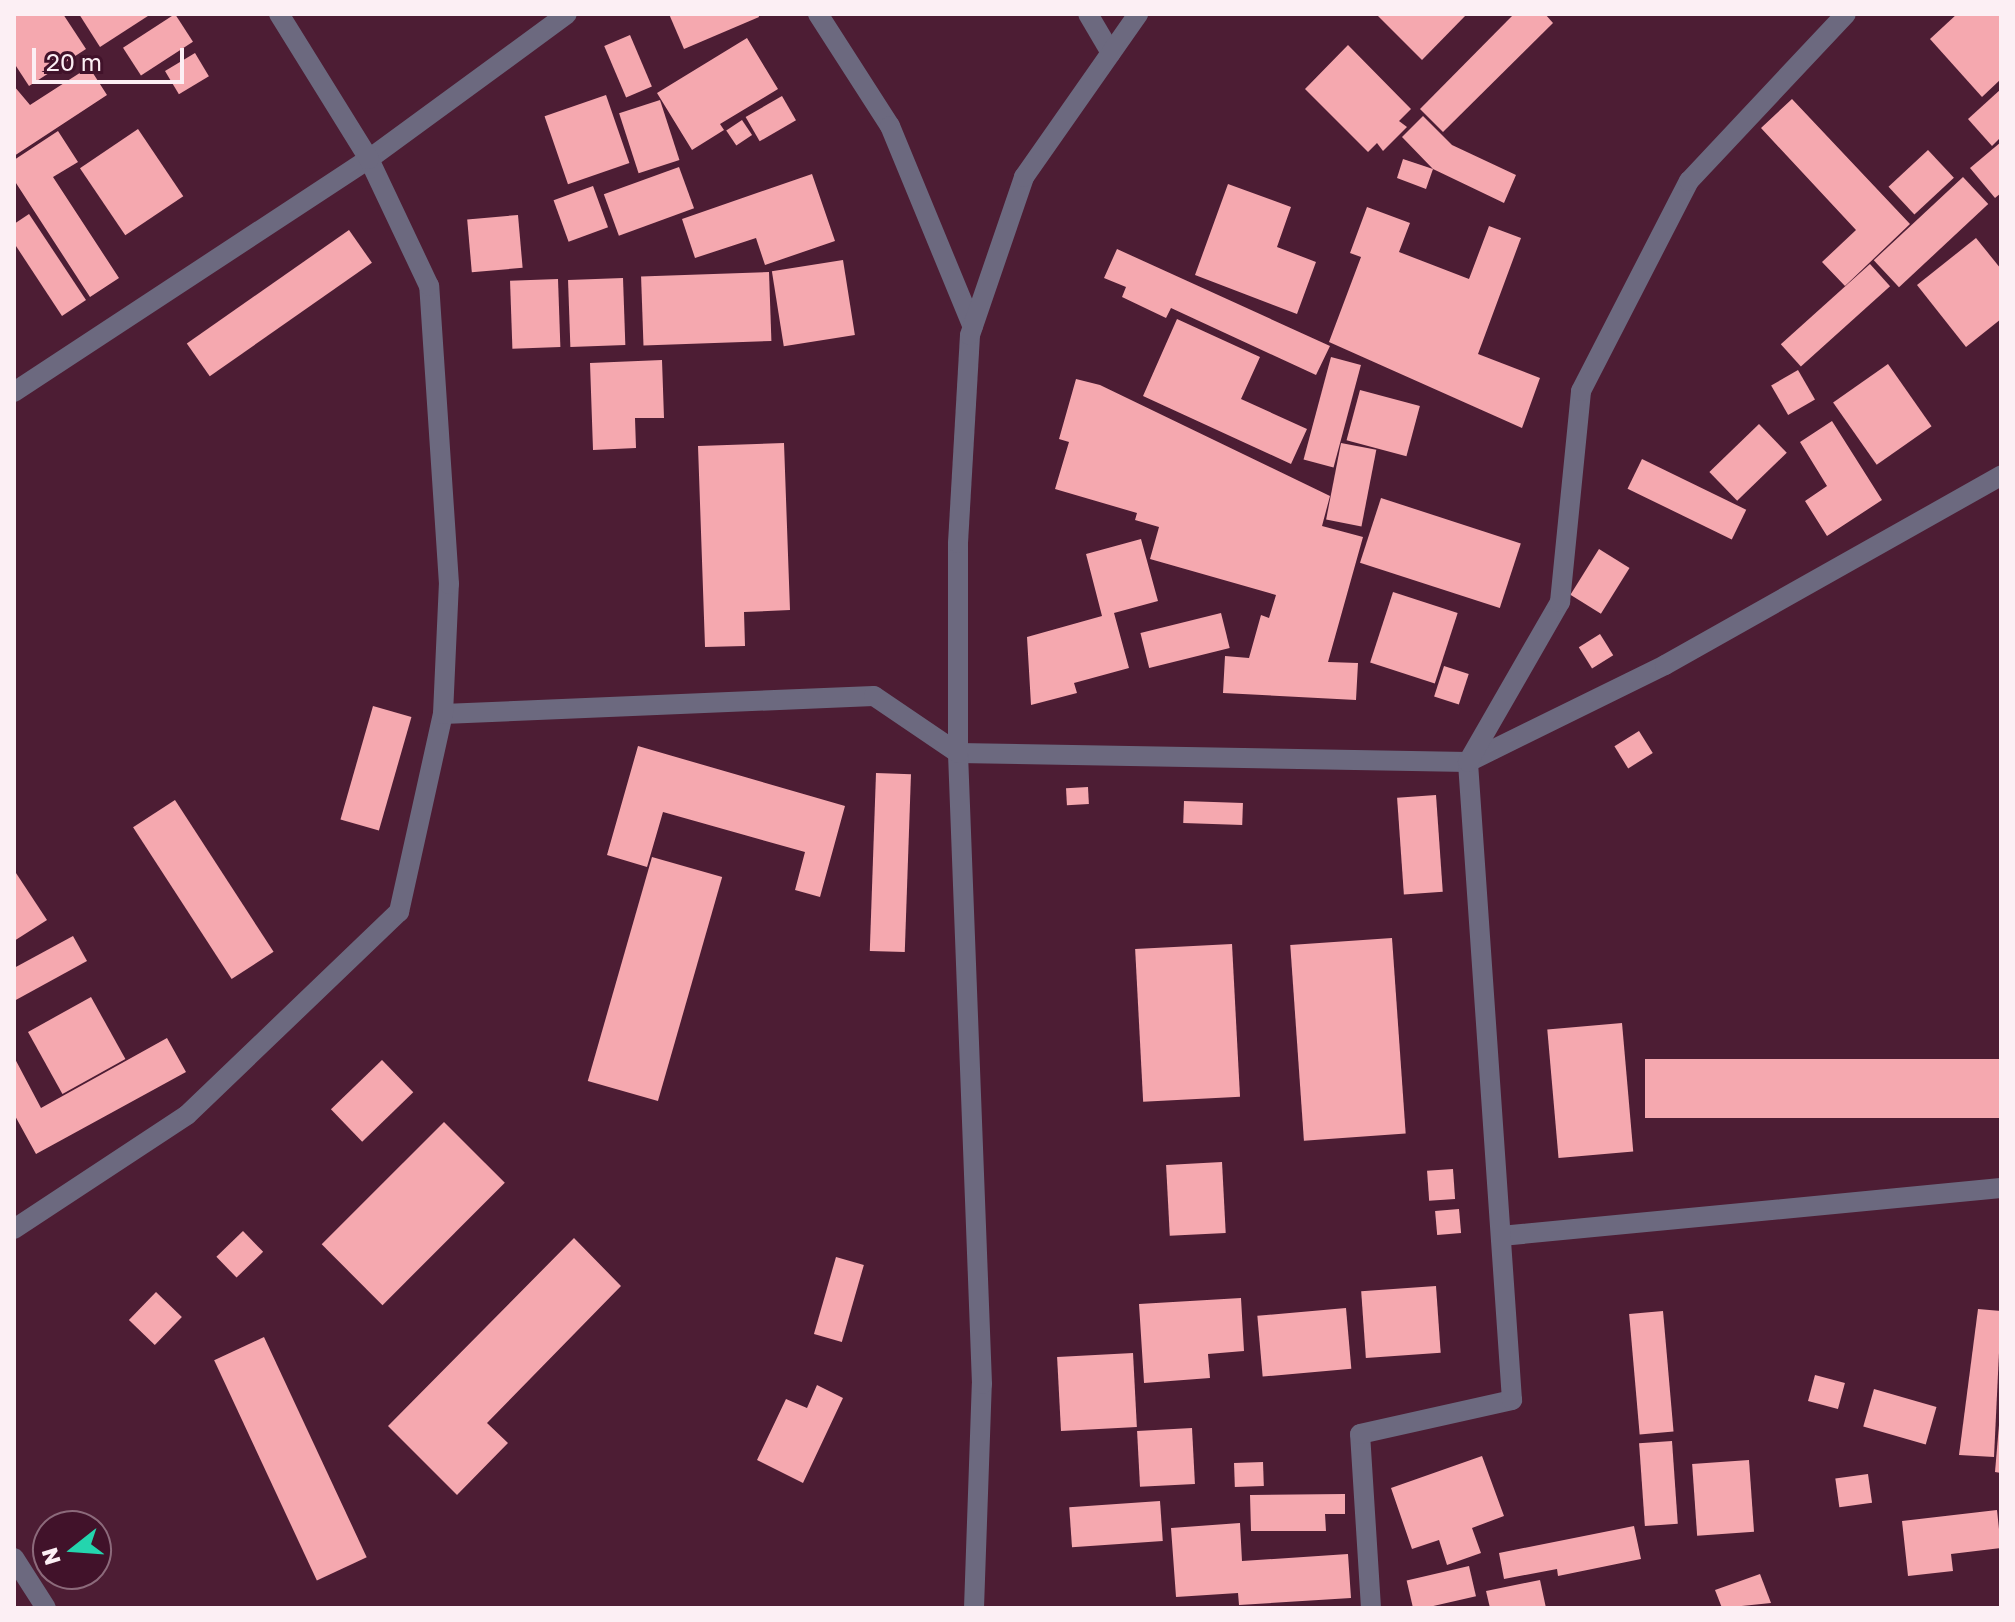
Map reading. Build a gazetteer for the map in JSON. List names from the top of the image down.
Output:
{
  "scale_bar": "20 m",
  "north": "left"
}
